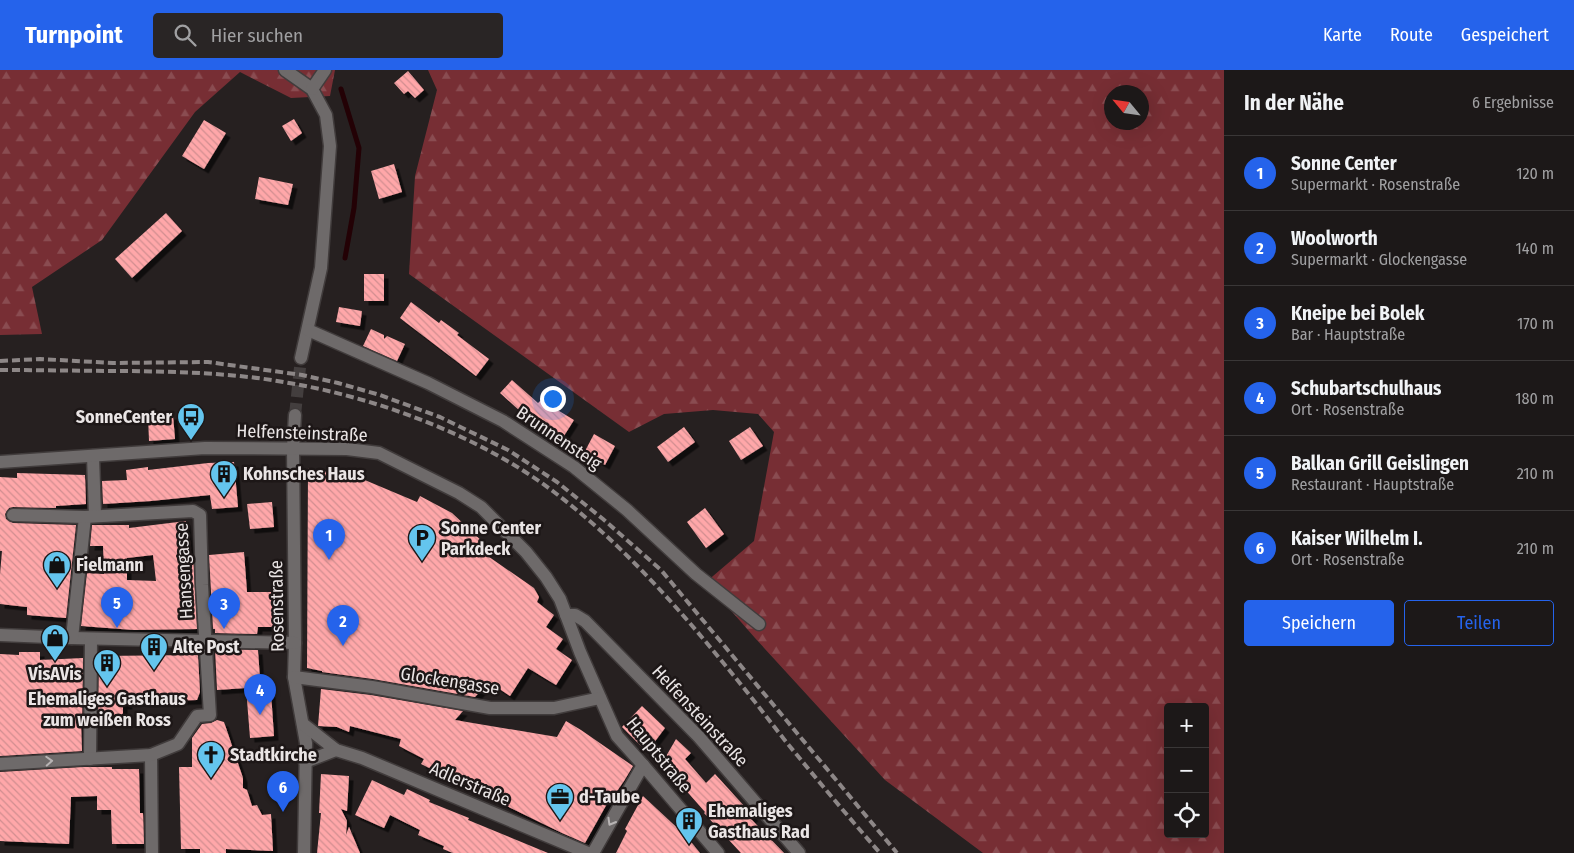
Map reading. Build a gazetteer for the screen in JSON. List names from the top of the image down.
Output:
{
  "streets": {
    "street": [
      "Helfensteinstraße",
      "Brunnensteig",
      "Hansengasse",
      "Rosenstraße",
      "Glockengasse",
      "Hauptstraße",
      "Adlerstraße"
    ]
  },
  "crossings": [
    ["Helfensteinstraße", "Rosenstraße"],
    ["Helfensteinstraße", "Glockengasse"],
    ["Helfensteinstraße", "Hauptstraße"],
    ["Rosenstraße", "Glockengasse"],
    ["Rosenstraße", "Adlerstraße"],
    ["Glockengasse", "Hauptstraße"]
  ],
  "places": {
    "bus stop": ["SonneCenter"],
    "building": [
      "Kohnsches Haus",
      "Alte Post",
      "Ehemaliges Gasthaus zum weißen Ross",
      "Ehemaliges Gasthaus Rad"
    ],
    "parking": ["Sonne Center Parkdeck"],
    "shop": ["Fielmann", "VisAVis"],
    "church": ["Stadtkirche"],
    "office": ["d-Taube"]
  },
  "north": "top left",
  "page": {
    "header": "Turnpoint",
    "search": "Hier suchen",
    "nav": ["Karte", "Route", "Gespeichert"],
    "heading": ["In der Nähe", "6 Ergebnisse"],
    "list": [
      {
        "mark": "1",
        "name": "Sonne Center",
        "note": "Supermarkt · Rosenstraße",
        "value": "120 m"
      },
      {
        "mark": "2",
        "name": "Woolworth",
        "note": "Supermarkt · Glockengasse",
        "value": "140 m"
      },
      {
        "mark": "3",
        "name": "Kneipe bei Bolek",
        "note": "Bar · Hauptstraße",
        "value": "170 m"
      },
      {
        "mark": "4",
        "name": "Schubartschulhaus",
        "note": "Ort · Rosenstraße",
        "value": "180 m"
      },
      {
        "mark": "5",
        "name": "Balkan Grill Geislingen",
        "note": "Restaurant · Hauptstraße",
        "value": "210 m"
      },
      {
        "mark": "6",
        "name": "Kaiser Wilhelm I.",
        "note": "Ort · Rosenstraße",
        "value": "210 m"
      }
    ],
    "pins": [
      "1",
      "5",
      "3",
      "2",
      "4",
      "6"
    ],
    "buttons": ["Speichern", "Teilen"],
    "map_buttons": ["+", "−"]
  }
}
